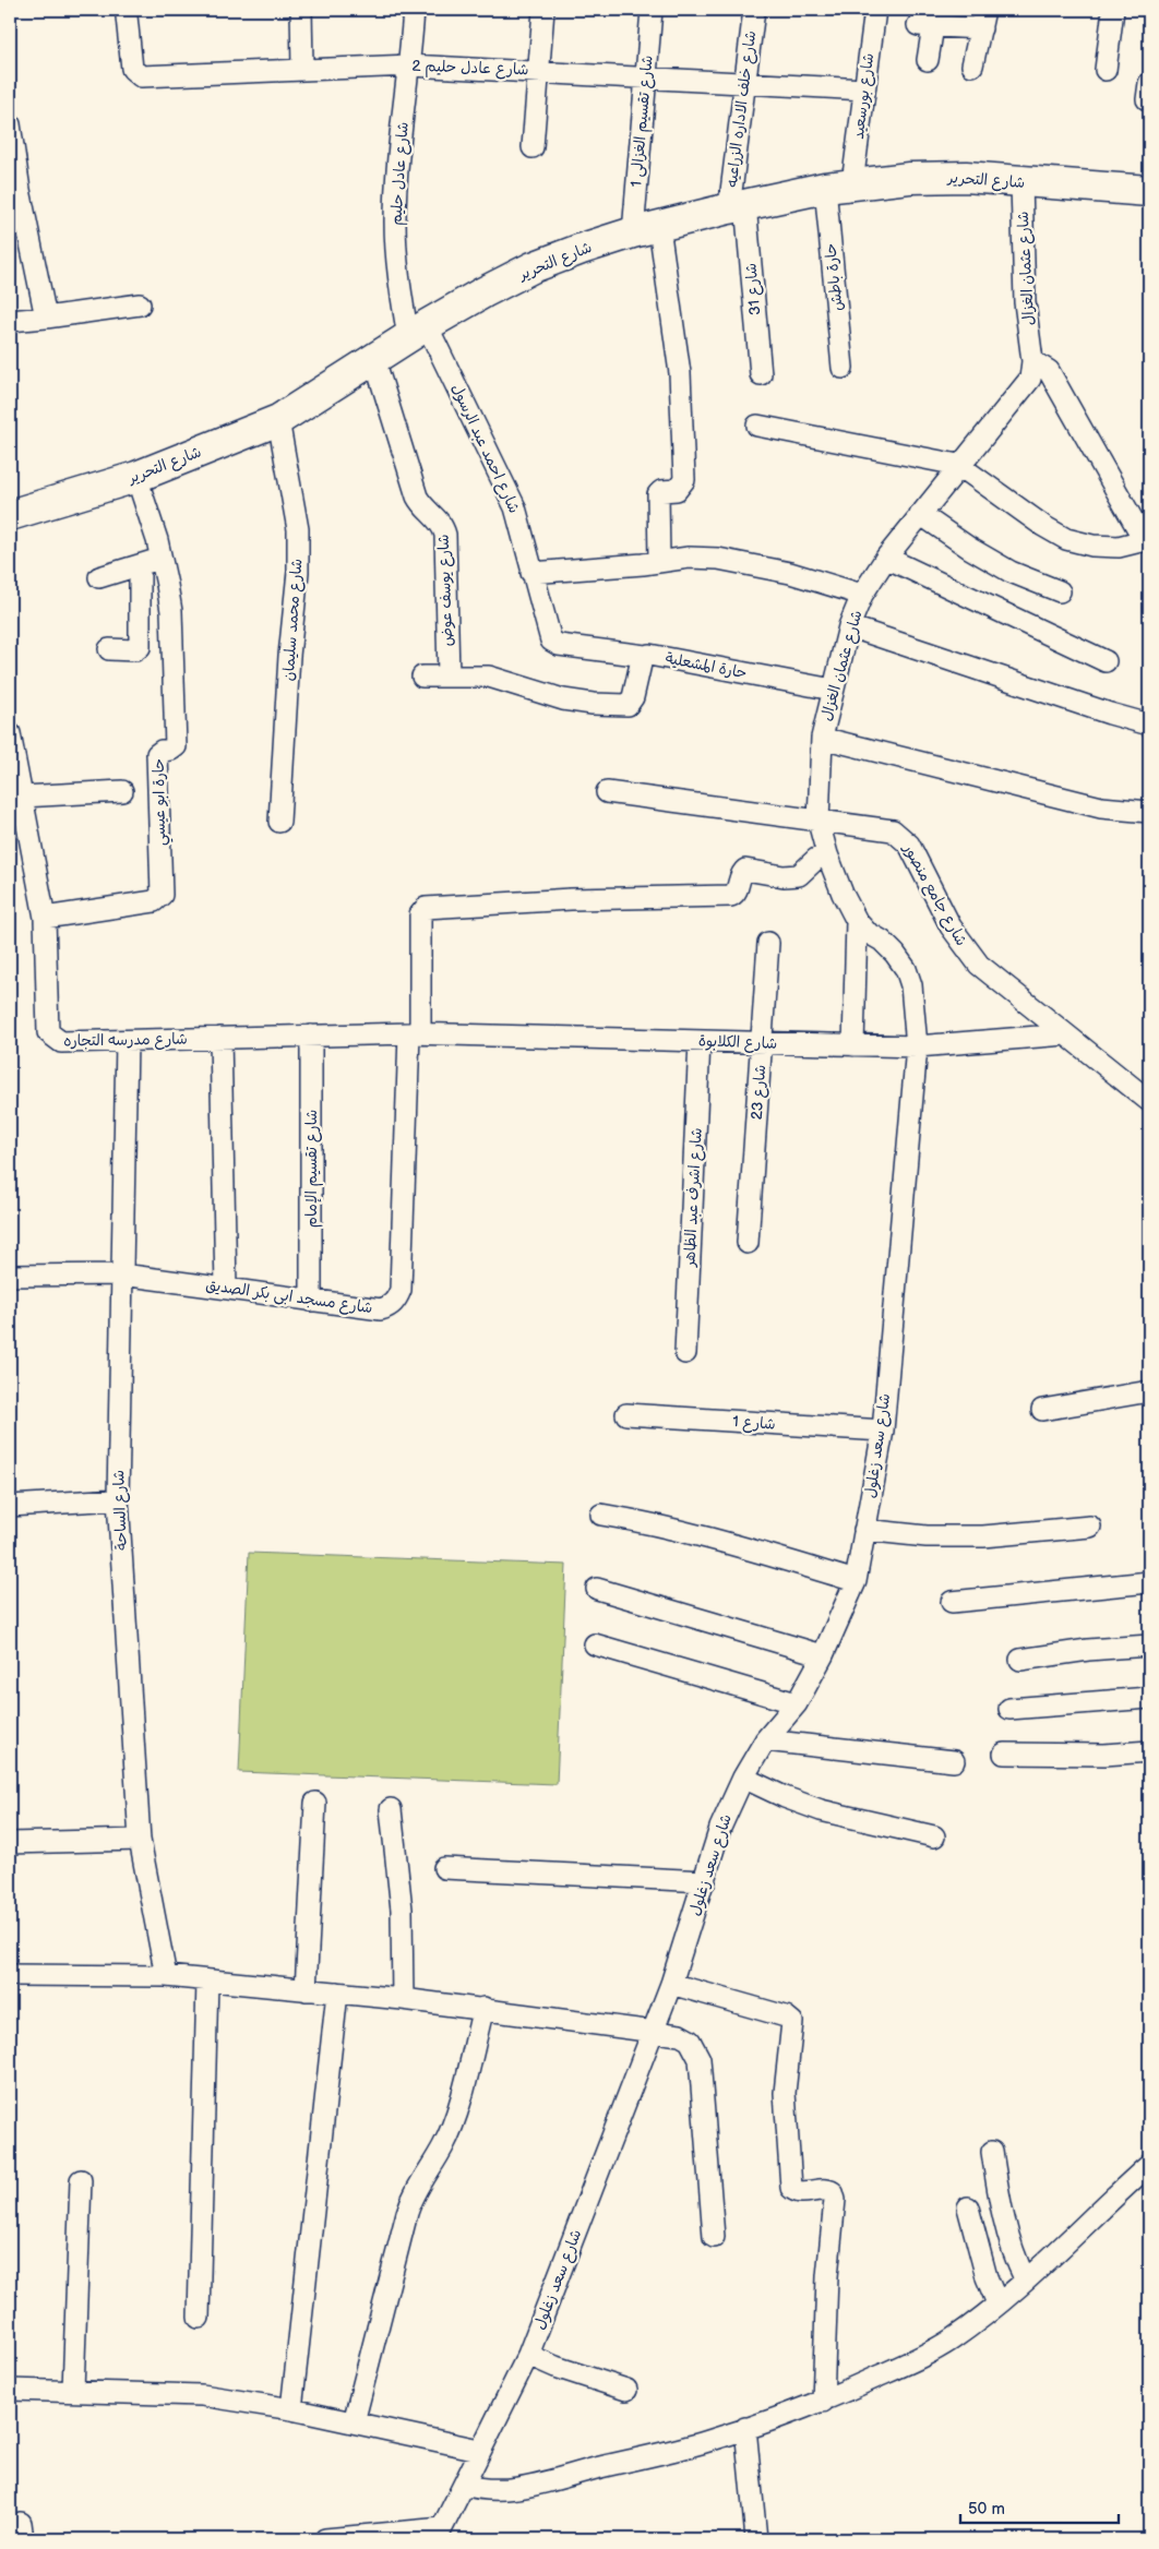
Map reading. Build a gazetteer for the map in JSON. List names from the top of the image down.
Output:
{
  "streets": {
    "street": [
      "شارع عادل حليم 2",
      "شارع بورسعيد",
      "شارع خلف الاداره الزراعيه",
      "شارع تقسيم الغزالى 1",
      "شارع عادل حليم",
      "شارع التحرير",
      "شارع عثمان الغزال",
      "حارة باطش",
      "شارع 31",
      "شارع احمد عبد الرسول",
      "شارع يوسف عوض",
      "شارع محمد سليمان",
      "حارة المشعلية",
      "حارة ابو عيسي",
      "شارع جامع منصور",
      "شارع مدرسه التجاره",
      "شارع الكلابوة",
      "شارع 23",
      "شارع تقسيم الإمام",
      "شارع اشرف عبد الظاهر",
      "شارع مسجد ابى بكر الصديق",
      "شارع 1",
      "شارع سعد زغلول",
      "شارع الساحة"
    ]
  },
  "crossings": [
    ["شارع عادل حليم 2", "شارع بورسعيد"],
    ["شارع عادل حليم 2", "شارع خلف الاداره الزراعيه"],
    ["شارع عادل حليم 2", "شارع تقسيم الغزالى 1"],
    ["شارع عادل حليم 2", "شارع عادل حليم"],
    ["شارع بورسعيد", "شارع التحرير"],
    ["شارع بورسعيد", "حارة باطش"],
    ["شارع خلف الاداره الزراعيه", "شارع التحرير"],
    ["شارع خلف الاداره الزراعيه", "شارع 31"],
    ["شارع تقسيم الغزالى 1", "شارع التحرير"],
    ["شارع عادل حليم", "شارع التحرير"],
    ["شارع عادل حليم", "شارع احمد عبد الرسول"],
    ["شارع التحرير", "شارع عثمان الغزال"],
    ["شارع التحرير", "حارة باطش"],
    ["شارع التحرير", "شارع 31"],
    ["شارع التحرير", "شارع احمد عبد الرسول"],
    ["شارع التحرير", "شارع يوسف عوض"],
    ["شارع التحرير", "شارع محمد سليمان"],
    ["شارع التحرير", "حارة ابو عيسي"],
    ["شارع عثمان الغزال", "حارة المشعلية"],
    ["شارع عثمان الغزال", "شارع جامع منصور"],
    ["شارع عثمان الغزال", "شارع الكلابوة"],
    ["شارع عثمان الغزال", "شارع سعد زغلول"],
    ["شارع احمد عبد الرسول", "حارة المشعلية"],
    ["شارع يوسف عوض", "حارة المشعلية"],
    ["حارة ابو عيسي", "شارع مدرسه التجاره"],
    ["شارع جامع منصور", "شارع الكلابوة"],
    ["شارع مدرسه التجاره", "شارع الكلابوة"],
    ["شارع مدرسه التجاره", "شارع تقسيم الإمام"],
    ["شارع مدرسه التجاره", "شارع مسجد ابى بكر الصديق"],
    ["شارع مدرسه التجاره", "شارع الساحة"],
    ["شارع الكلابوة", "شارع 23"],
    ["شارع الكلابوة", "شارع اشرف عبد الظاهر"],
    ["شارع الكلابوة", "شارع مسجد ابى بكر الصديق"],
    ["شارع الكلابوة", "شارع سعد زغلول"],
    ["شارع تقسيم الإمام", "شارع مسجد ابى بكر الصديق"],
    ["شارع مسجد ابى بكر الصديق", "شارع الساحة"],
    ["شارع 1", "شارع سعد زغلول"]
  ],
  "scale_bar": "50 m"
}
